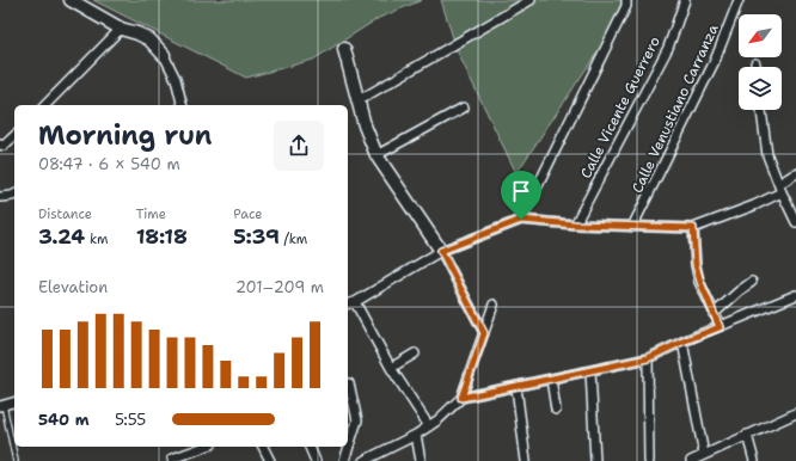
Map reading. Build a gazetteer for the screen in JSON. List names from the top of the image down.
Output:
{
  "streets": {
    "street": ["Calle Vicente Guerrero", "Calle Venustiano Carranza"]
  },
  "north": "bottom left",
  "page": {
    "heading": ["Morning run", "08:47 · 6 × 540 m"],
    "stats": [
      ["Distance", "3.24 km"],
      ["Time", "18:18"],
      ["Pace", "5:39 /km"]
    ],
    "chart": ["Elevation", "201–209 m"],
    "list": [
      {
        "name": "540 m",
        "note": "5:55"
      }
    ]
  }
}
